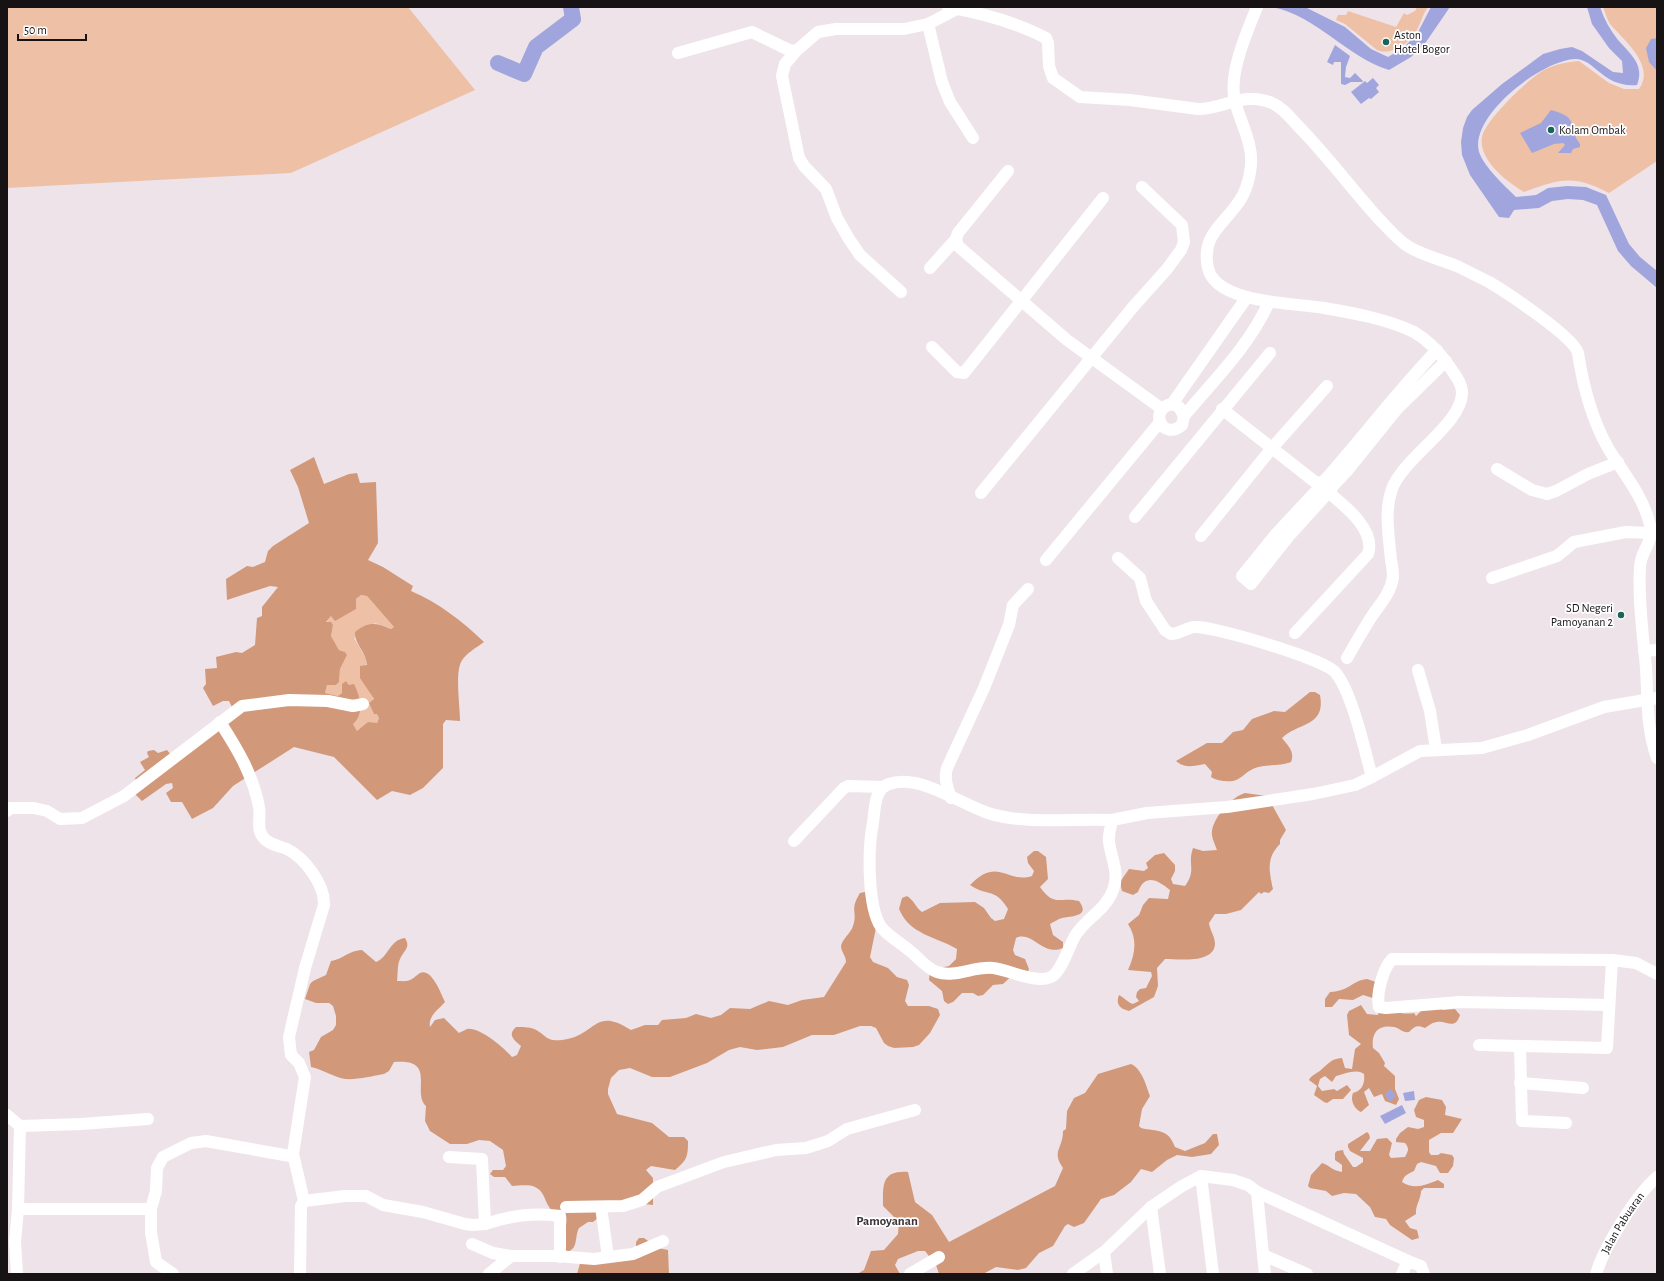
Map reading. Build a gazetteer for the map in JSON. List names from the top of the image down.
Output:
{
  "streets": {
    "street": ["Jalan Pabuaran"]
  },
  "districts": ["Pamoyanan"],
  "places": ["Aston Hotel Bogor", "Kolam Ombak", "SD Negeri Pamoyanan 2"],
  "scale_bar": "50 m"
}
